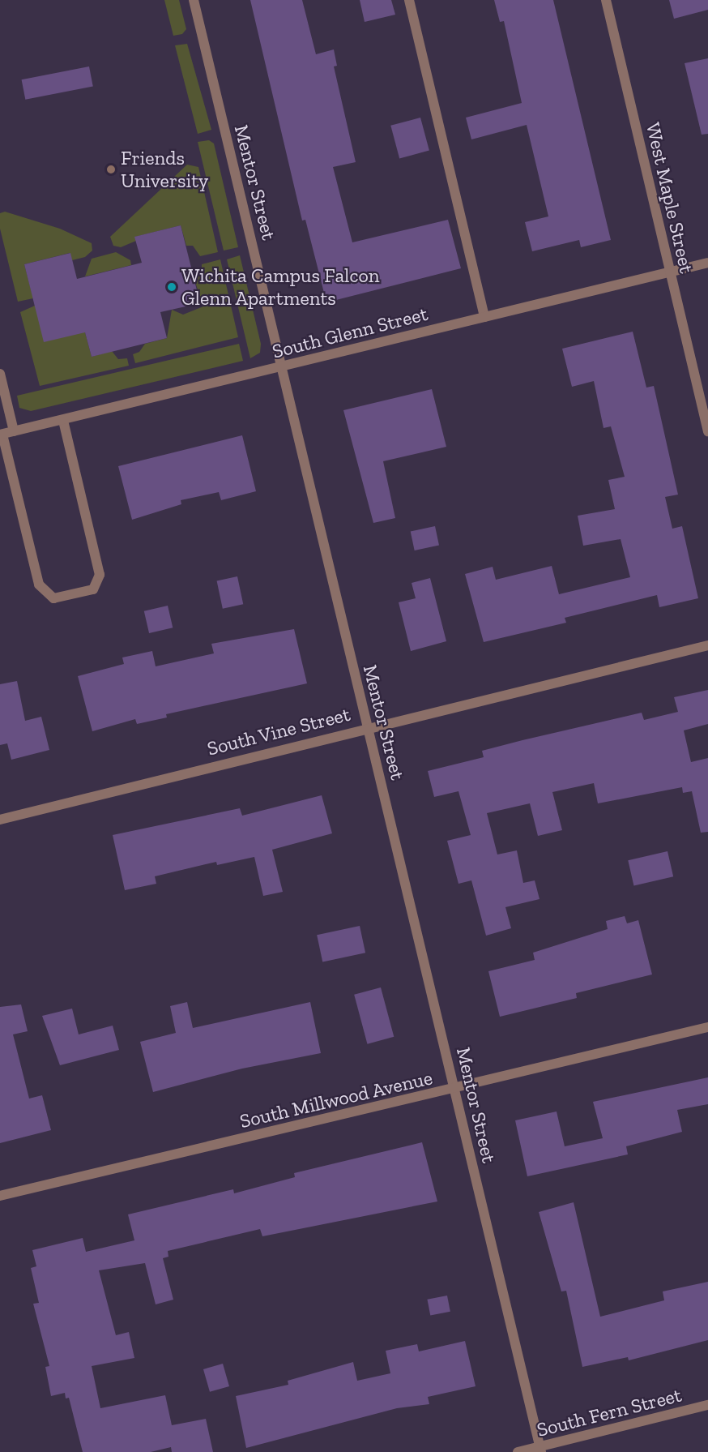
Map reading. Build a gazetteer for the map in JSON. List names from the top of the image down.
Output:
{
  "streets": {
    "street": [
      "Mentor Street",
      "West Maple Street",
      "South Glenn Street",
      "South Vine Street",
      "South Millwood Avenue",
      "South Fern Street"
    ]
  },
  "crossings": [
    ["Mentor Street", "South Glenn Street"],
    ["Mentor Street", "South Vine Street"],
    ["Mentor Street", "South Millwood Avenue"],
    ["Mentor Street", "South Fern Street"],
    ["West Maple Street", "South Glenn Street"]
  ],
  "places": ["Friends University", "Wichita Campus Falcon Glenn Apartments"]
}
